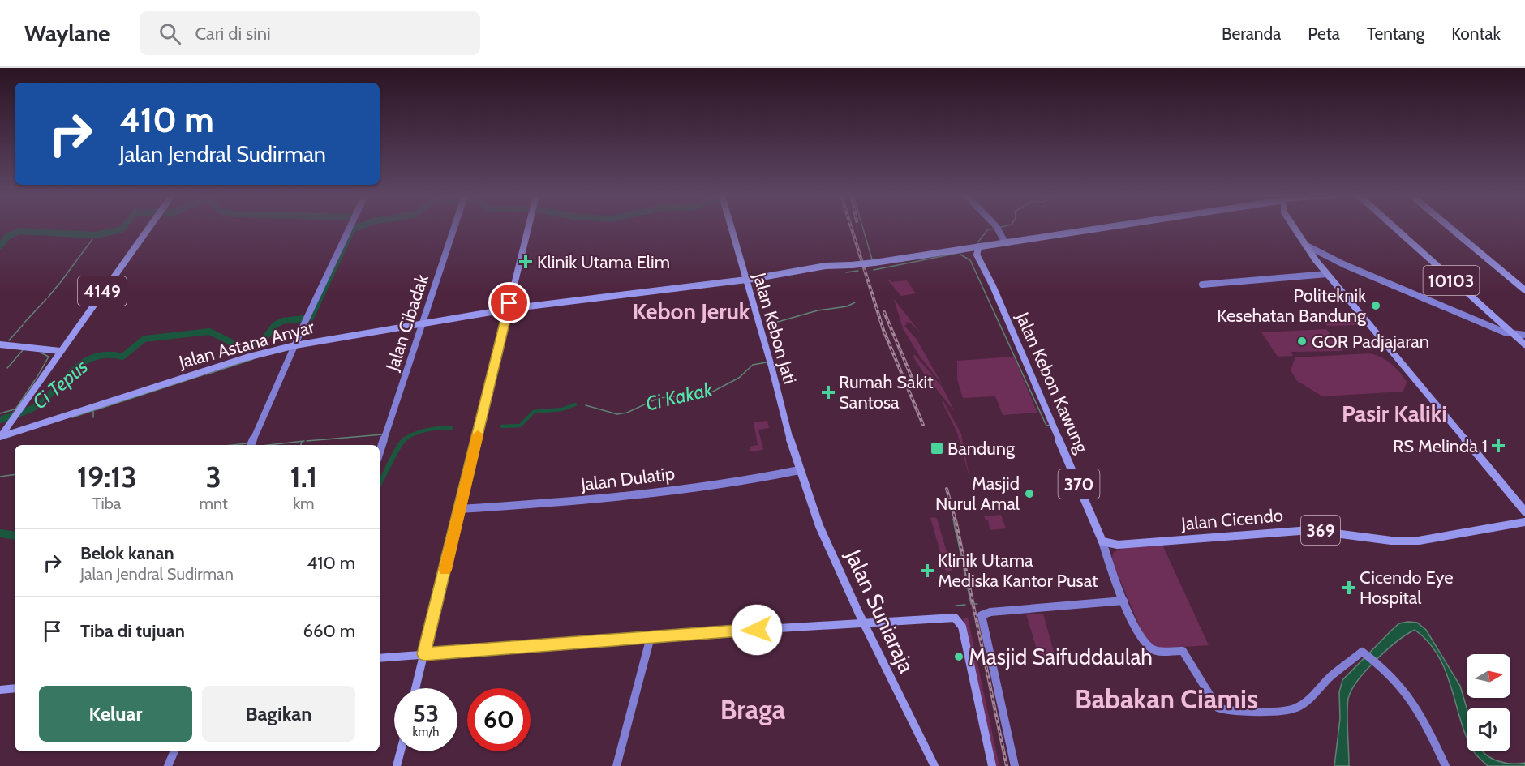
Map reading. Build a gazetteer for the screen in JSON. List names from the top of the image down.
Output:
{
  "streets": {
    "main road": [
      "10103",
      "4149",
      "Jalan Kebon Jati",
      "Jalan Astana Anyar",
      "Jalan Kebon Kawung",
      "370",
      "Jalan Cicendo",
      "369",
      "Jalan Suniaraja"
    ],
    "street": ["Jalan Cibadak", "Jalan Dulatip"]
  },
  "crossings": [
    ["4149", "Jalan Astana Anyar"],
    ["Jalan Cibadak", "Jalan Astana Anyar"],
    ["Jalan Kebon Jati", "Jalan Astana Anyar"],
    ["Jalan Kebon Jati", "Jalan Dulatip"],
    ["Jalan Kebon Jati", "Jalan Suniaraja"],
    ["Jalan Kebon Kawung", "Jalan Cicendo"],
    ["Jalan Dulatip", "Jalan Suniaraja"]
  ],
  "districts": [
    "Kebon Jeruk",
    "Pasir Kaliki",
    "Babakan Ciamis",
    "Braga"
  ],
  "water": ["Ci Tepus", "Ci Kakak"],
  "places": {
    "health": [
      "Klinik Utama Elim",
      "Rumah Sakit Santosa",
      "RS Melinda 1",
      "Klinik Utama Mediska Kantor Pusat",
      "Cicendo Eye Hospital"
    ],
    "other": [
      "Politeknik Kesehatan Bandung",
      "GOR Padjajaran",
      "Masjid Nurul Amal",
      "Masjid Saifuddaulah"
    ],
    "transit": ["Bandung"]
  },
  "north": "right",
  "page": {
    "header": "Waylane",
    "search": "Cari di sini",
    "nav": [
      "Beranda",
      "Peta",
      "Tentang",
      "Kontak"
    ],
    "turn": ["410 m", "Jalan Jendral Sudirman"],
    "eta": [
      "19:13",
      "Tiba",
      "3",
      "mnt",
      "1.1",
      "km"
    ],
    "list": [
      {
        "name": "Belok kanan",
        "note": "Jalan Jendral Sudirman",
        "value": "410 m"
      },
      {
        "name": "Tiba di tujuan",
        "value": "660 m"
      }
    ],
    "buttons": ["Keluar", "Bagikan"],
    "speed": "53 km/h",
    "limit": "60"
  }
}
